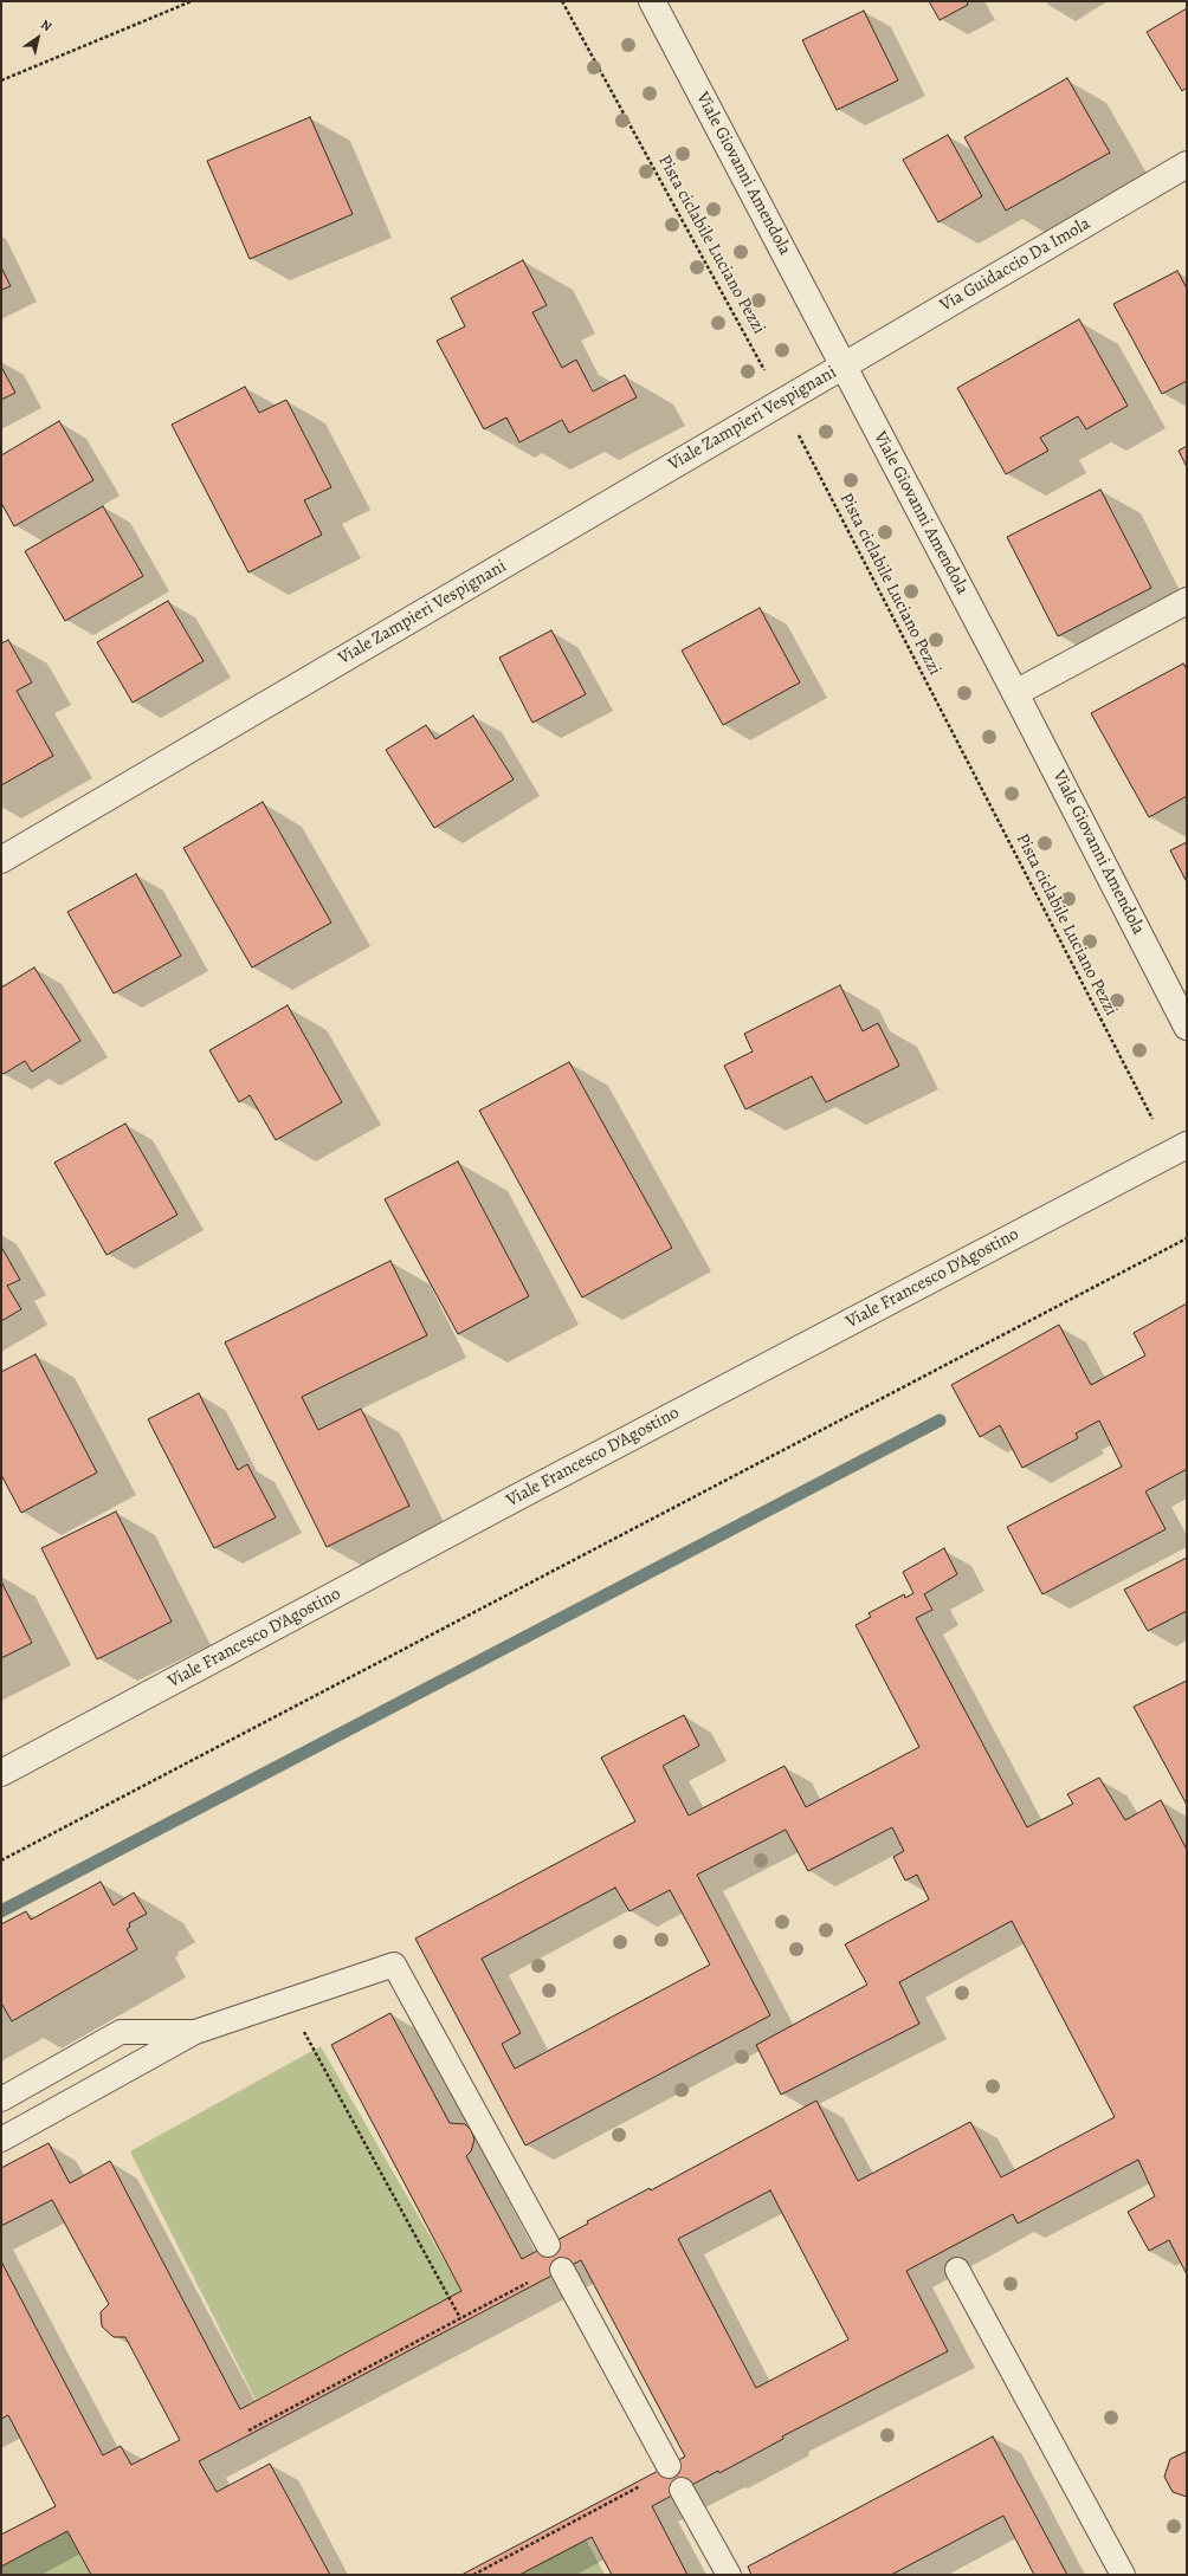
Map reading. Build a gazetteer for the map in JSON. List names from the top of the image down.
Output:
{
  "streets": {
    "street": [
      "Viale Giovanni Amendola",
      "Via Guidaccio Da Imola",
      "Viale Zampieri Vespignani",
      "Viale Francesco D'Agostino"
    ],
    "path": ["Pista ciclabile Luciano Pezzi"]
  },
  "crossings": [
    ["Viale Giovanni Amendola", "Via Guidaccio Da Imola"],
    ["Viale Giovanni Amendola", "Viale Zampieri Vespignani"],
    ["Pista ciclabile Luciano Pezzi", "Viale Zampieri Vespignani"],
    ["Pista ciclabile Luciano Pezzi", "Viale Francesco D'Agostino"],
    ["Via Guidaccio Da Imola", "Viale Zampieri Vespignani"]
  ],
  "north": "top right"
}
